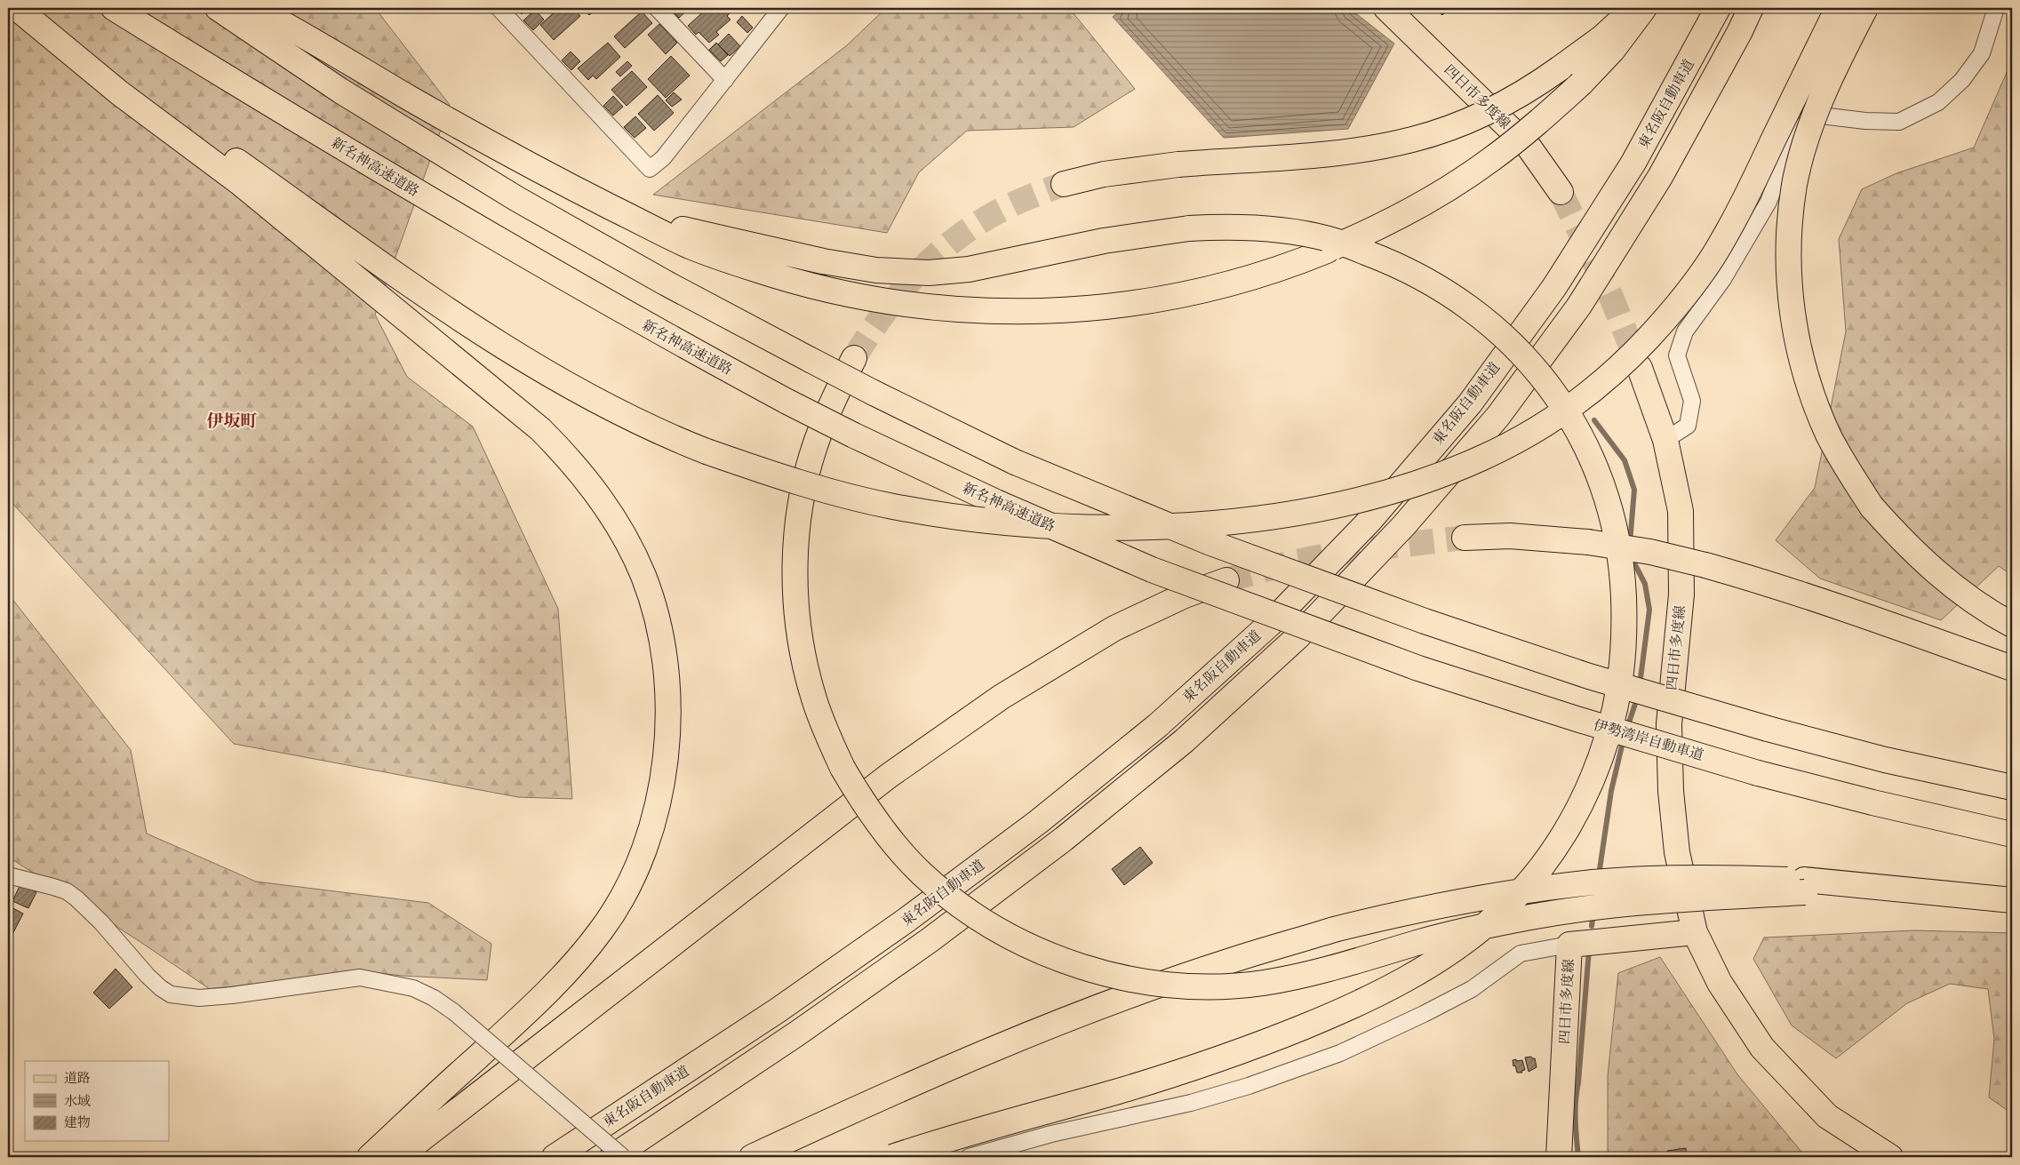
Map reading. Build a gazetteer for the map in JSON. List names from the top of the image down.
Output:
{
  "streets": {
    "main road": [
      "四日市多度線",
      "東名阪自動車道",
      "新名神高速道路",
      "伊勢湾岸自動車道"
    ]
  },
  "crossings": [
    ["新名神高速道路", "伊勢湾岸自動車道"]
  ],
  "districts": ["伊坂町"],
  "legend": ["道路", "水域", "建物"]
}
